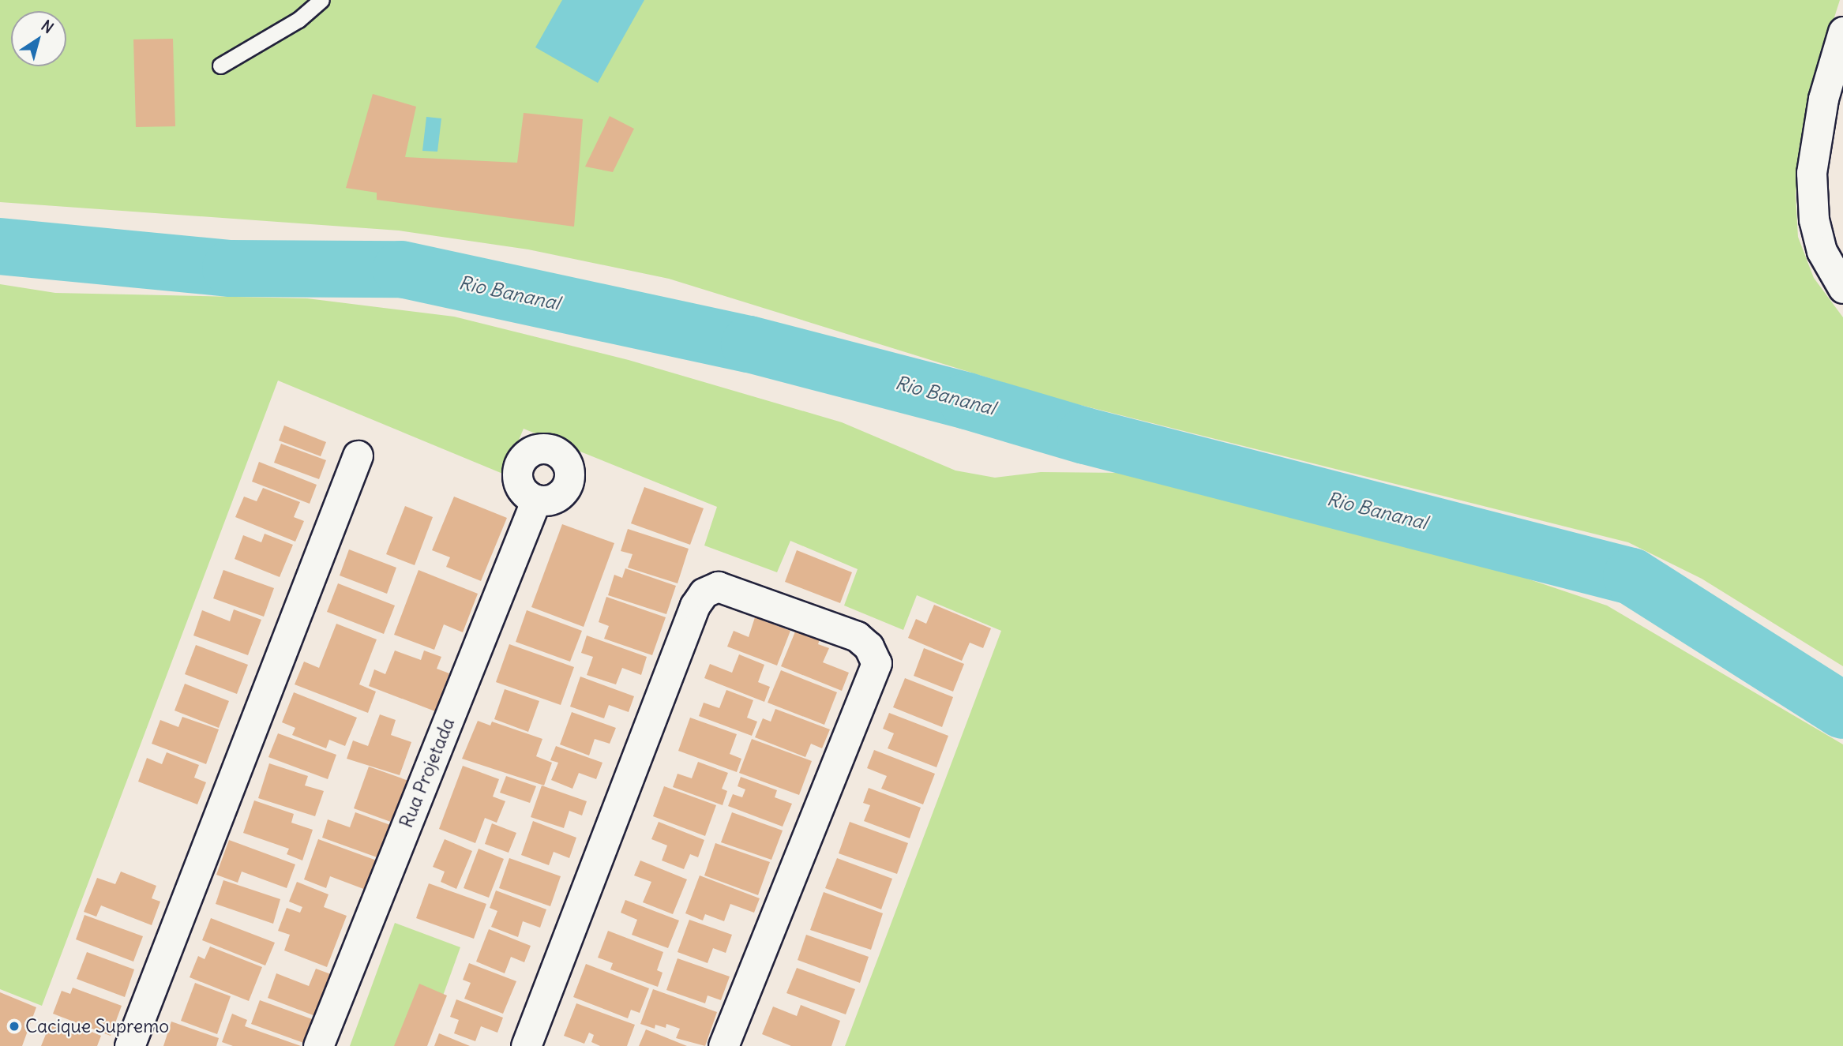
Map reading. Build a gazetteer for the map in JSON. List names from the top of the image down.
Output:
{
  "streets": {
    "street": ["Rua Projetada"]
  },
  "water": ["Rio Bananal"],
  "places": ["Cacique Supremo"],
  "north": "top right"
}
